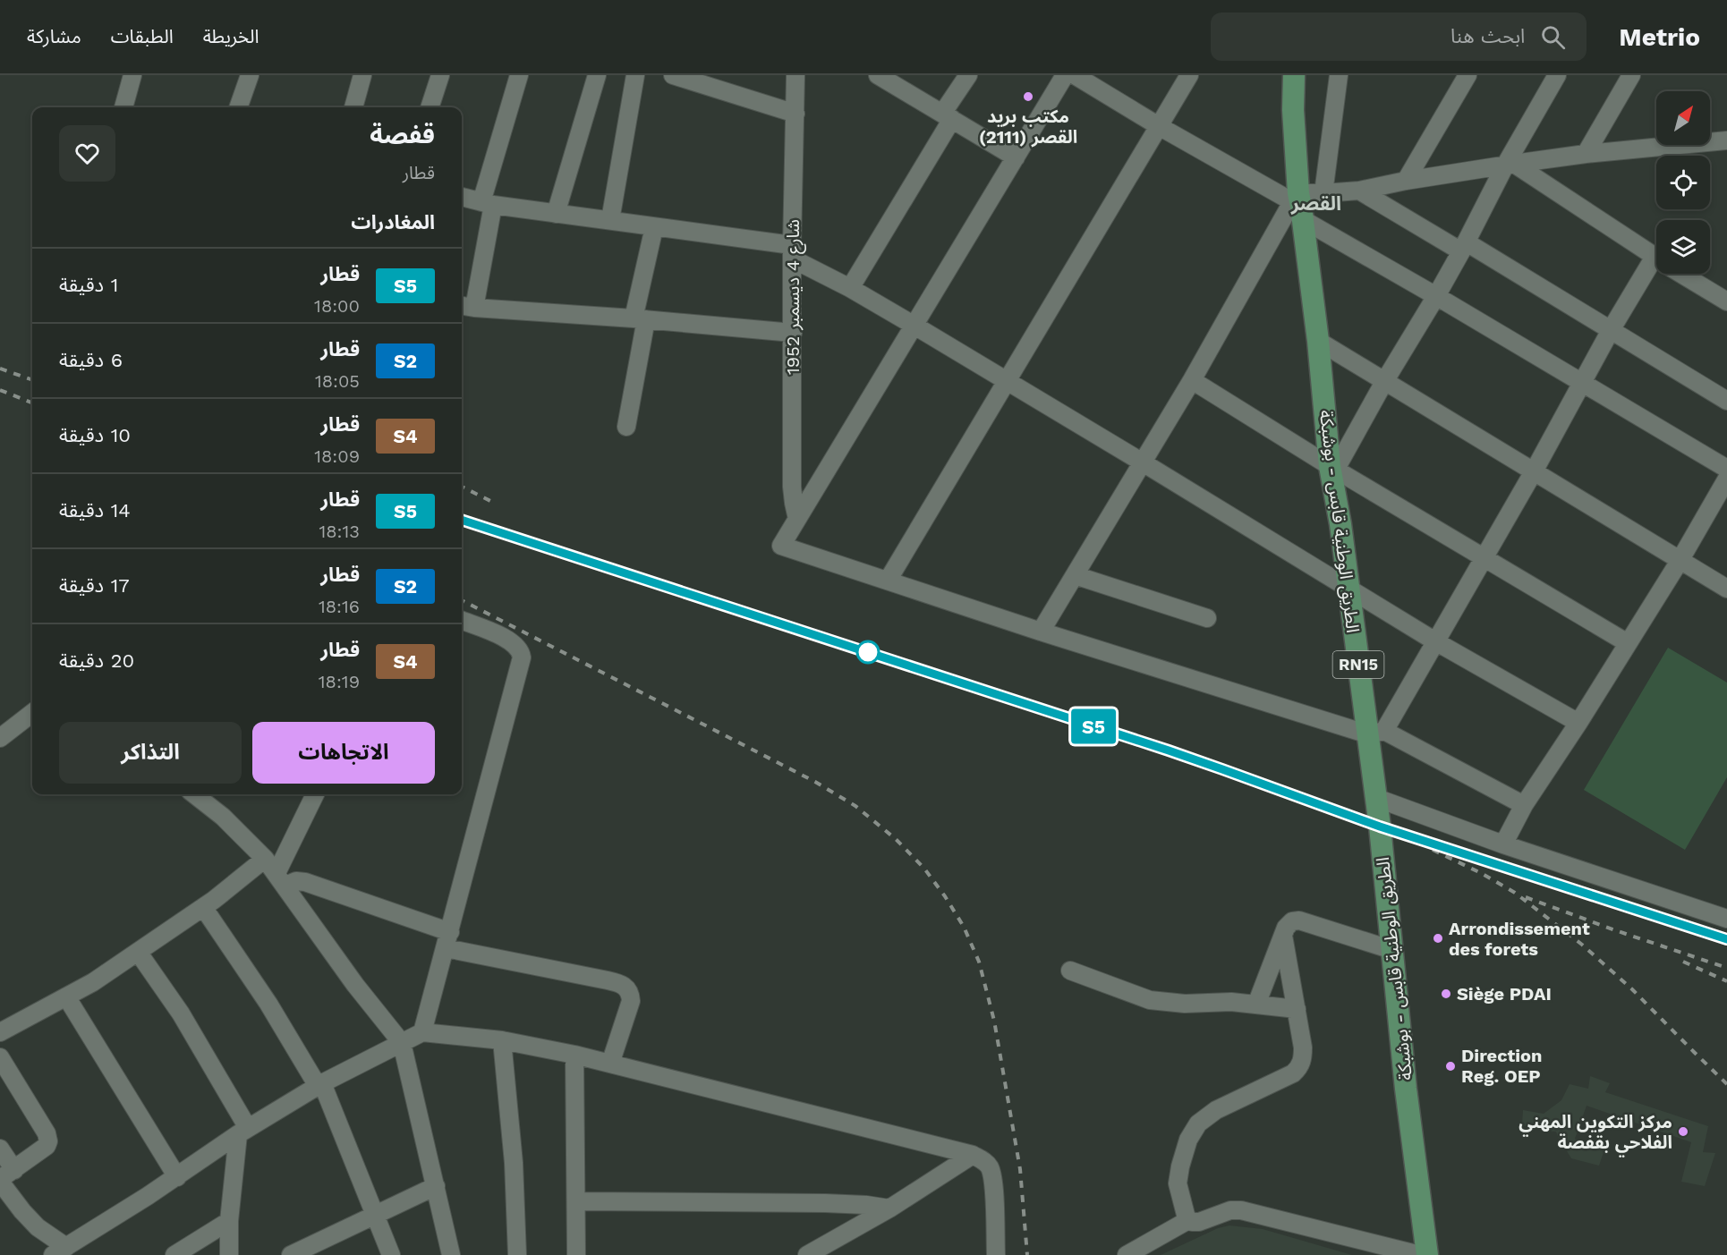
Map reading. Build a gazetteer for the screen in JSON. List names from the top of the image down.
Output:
{
  "streets": {
    "main road": ["الطريق الوطنية قابس - بوشبكة", "RN15"],
    "street": ["شارع 4 ديسمبر 1952"]
  },
  "districts": ["القصر"],
  "places": [
    "مكتب بريد القصر (2111)",
    "Arrondissement des forets",
    "Siège PDAI",
    "Direction Reg. OEP",
    "مركز التكوين المهني الفلاحي بقفصة"
  ],
  "north": "top right",
  "page": {
    "header": "Metrio",
    "search": "ابحث هنا",
    "nav": ["الخريطة", "الطبقات", "مشاركة"],
    "on_map": "S5",
    "heading": [
      ["قفصة", "قطار"],
      "المغادرات"
    ],
    "list": [
      {
        "mark": "S5",
        "name": "قطار",
        "note": "18:00",
        "value": "1 دقيقة"
      },
      {
        "mark": "S2",
        "name": "قطار",
        "note": "18:05",
        "value": "6 دقيقة"
      },
      {
        "mark": "S4",
        "name": "قطار",
        "note": "18:09",
        "value": "10 دقيقة"
      },
      {
        "mark": "S5",
        "name": "قطار",
        "note": "18:13",
        "value": "14 دقيقة"
      },
      {
        "mark": "S2",
        "name": "قطار",
        "note": "18:16",
        "value": "17 دقيقة"
      },
      {
        "mark": "S4",
        "name": "قطار",
        "note": "18:19",
        "value": "20 دقيقة"
      }
    ],
    "buttons": ["الاتجاهات", "التذاكر"]
  }
}
